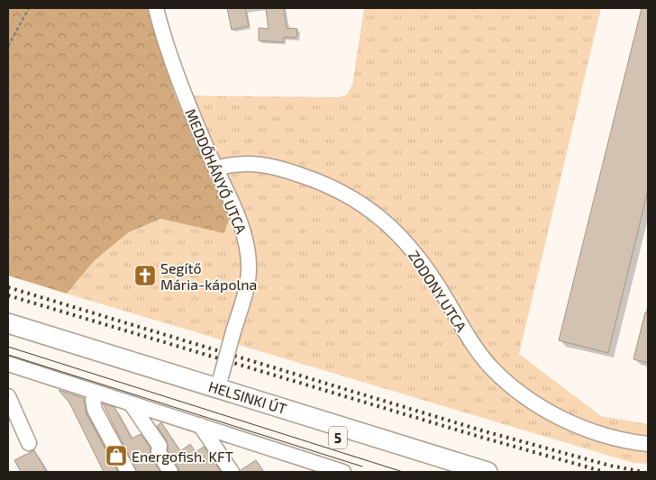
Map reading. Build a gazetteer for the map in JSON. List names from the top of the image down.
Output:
{
  "streets": {
    "main road": ["HELSINKI ÚT", "5"],
    "street": ["MEDDŐHÁNYÓ UTCA", "ZODONY UTCA"]
  },
  "crossings": [
    ["MEDDŐHÁNYÓ UTCA", "ZODONY UTCA"],
    ["MEDDŐHÁNYÓ UTCA", "HELSINKI ÚT"]
  ],
  "places": {
    "church": ["Segítő Mária-kápolna"],
    "shop": ["Energofish. KFT"]
  }
}
